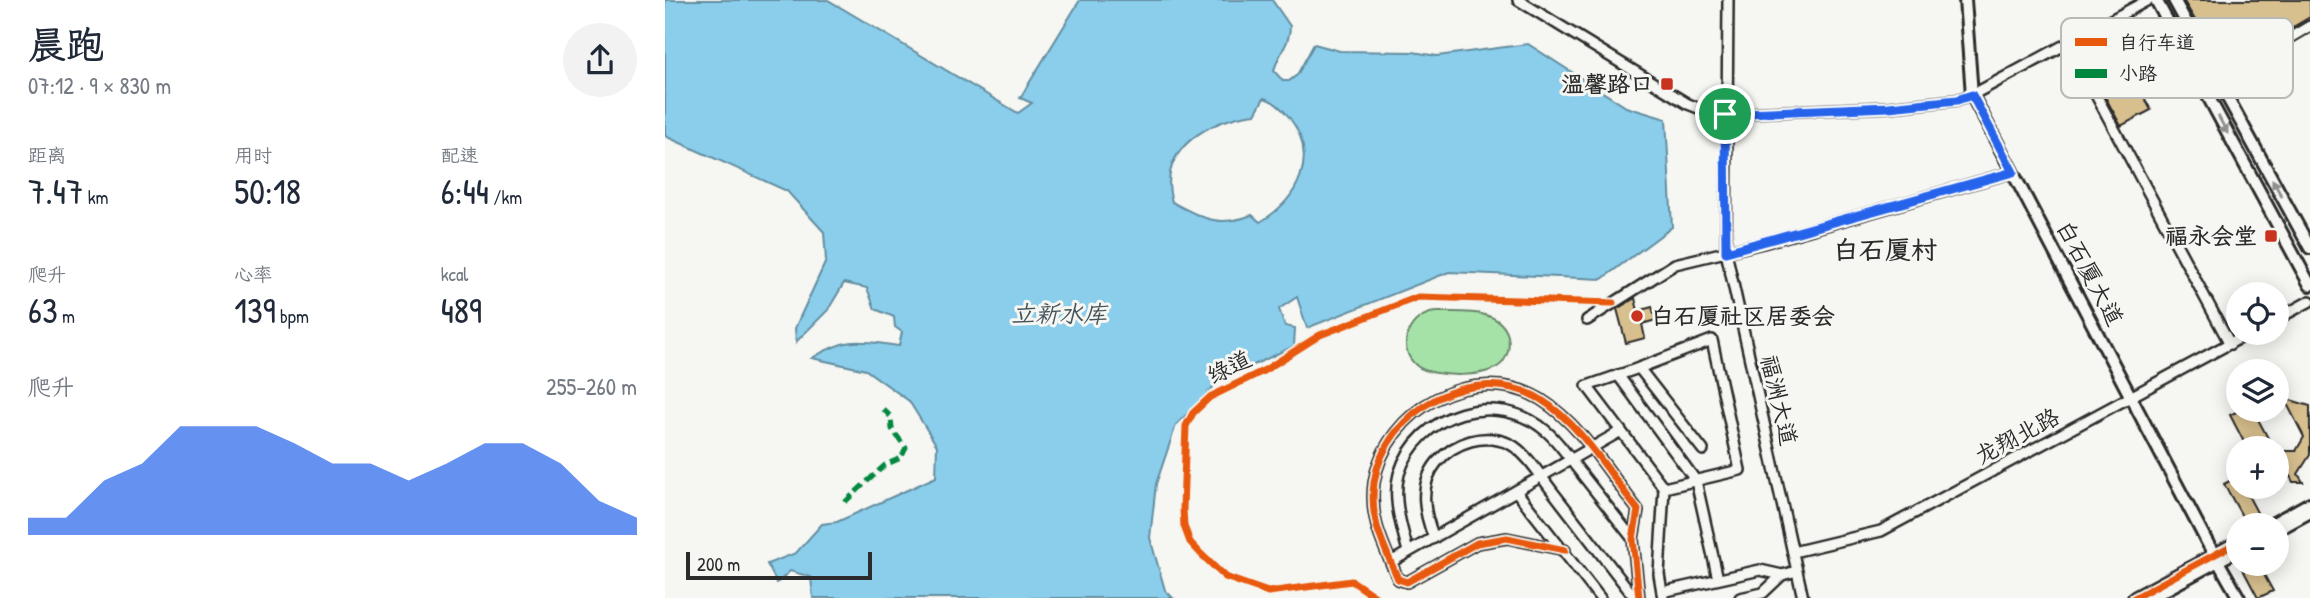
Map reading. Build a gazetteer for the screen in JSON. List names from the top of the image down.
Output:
{
  "streets": {
    "main road": ["白石厦大道"],
    "street": ["福洲大道", "龙翔北路"],
    "cycle path": ["绿道"]
  },
  "crossings": [
    ["白石厦大道", "龙翔北路"],
    ["福洲大道", "龙翔北路"]
  ],
  "districts": ["白石厦村"],
  "water": ["立新水库"],
  "places": {
    "transit": ["温馨路口", "福永会堂"],
    "other": ["白石厦社区居委会"]
  },
  "legend": ["自行车道", "小路"],
  "scale_bar": "200 m",
  "page": {
    "heading": ["晨跑", "07:12 · 9 × 830 m"],
    "stats": [
      ["距离", "7.47 km"],
      ["用时", "50:18"],
      ["配速", "6:44 /km"],
      ["爬升", "63 m"],
      ["心率", "139 bpm"],
      ["kcal", "489"]
    ],
    "map_buttons": ["+", "−"],
    "chart": ["爬升", "255–260 m"],
    "scale": "200 m"
  }
}
